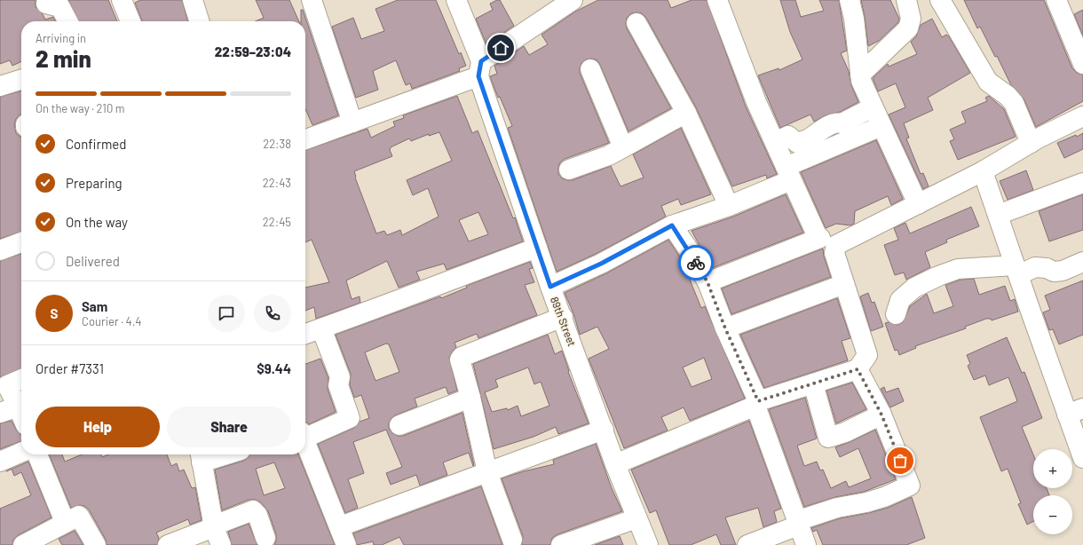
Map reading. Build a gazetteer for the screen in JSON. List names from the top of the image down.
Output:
{
  "streets": {
    "street": ["89th Street"]
  },
  "page": {
    "heading": ["2 min", "Arriving in", "22:59–23:04"],
    "panel": [
      "Sam",
      "Courier · 4.4",
      "Order #7331",
      "$9.44"
    ],
    "bar": "On the way · 210 m",
    "list": [
      ["Confirmed", "22:38"],
      ["Preparing", "22:43"],
      ["On the way", "22:45"],
      "Delivered"
    ],
    "round": "S",
    "buttons": ["Help", "Share"],
    "map_buttons": ["+", "−"]
  }
}
